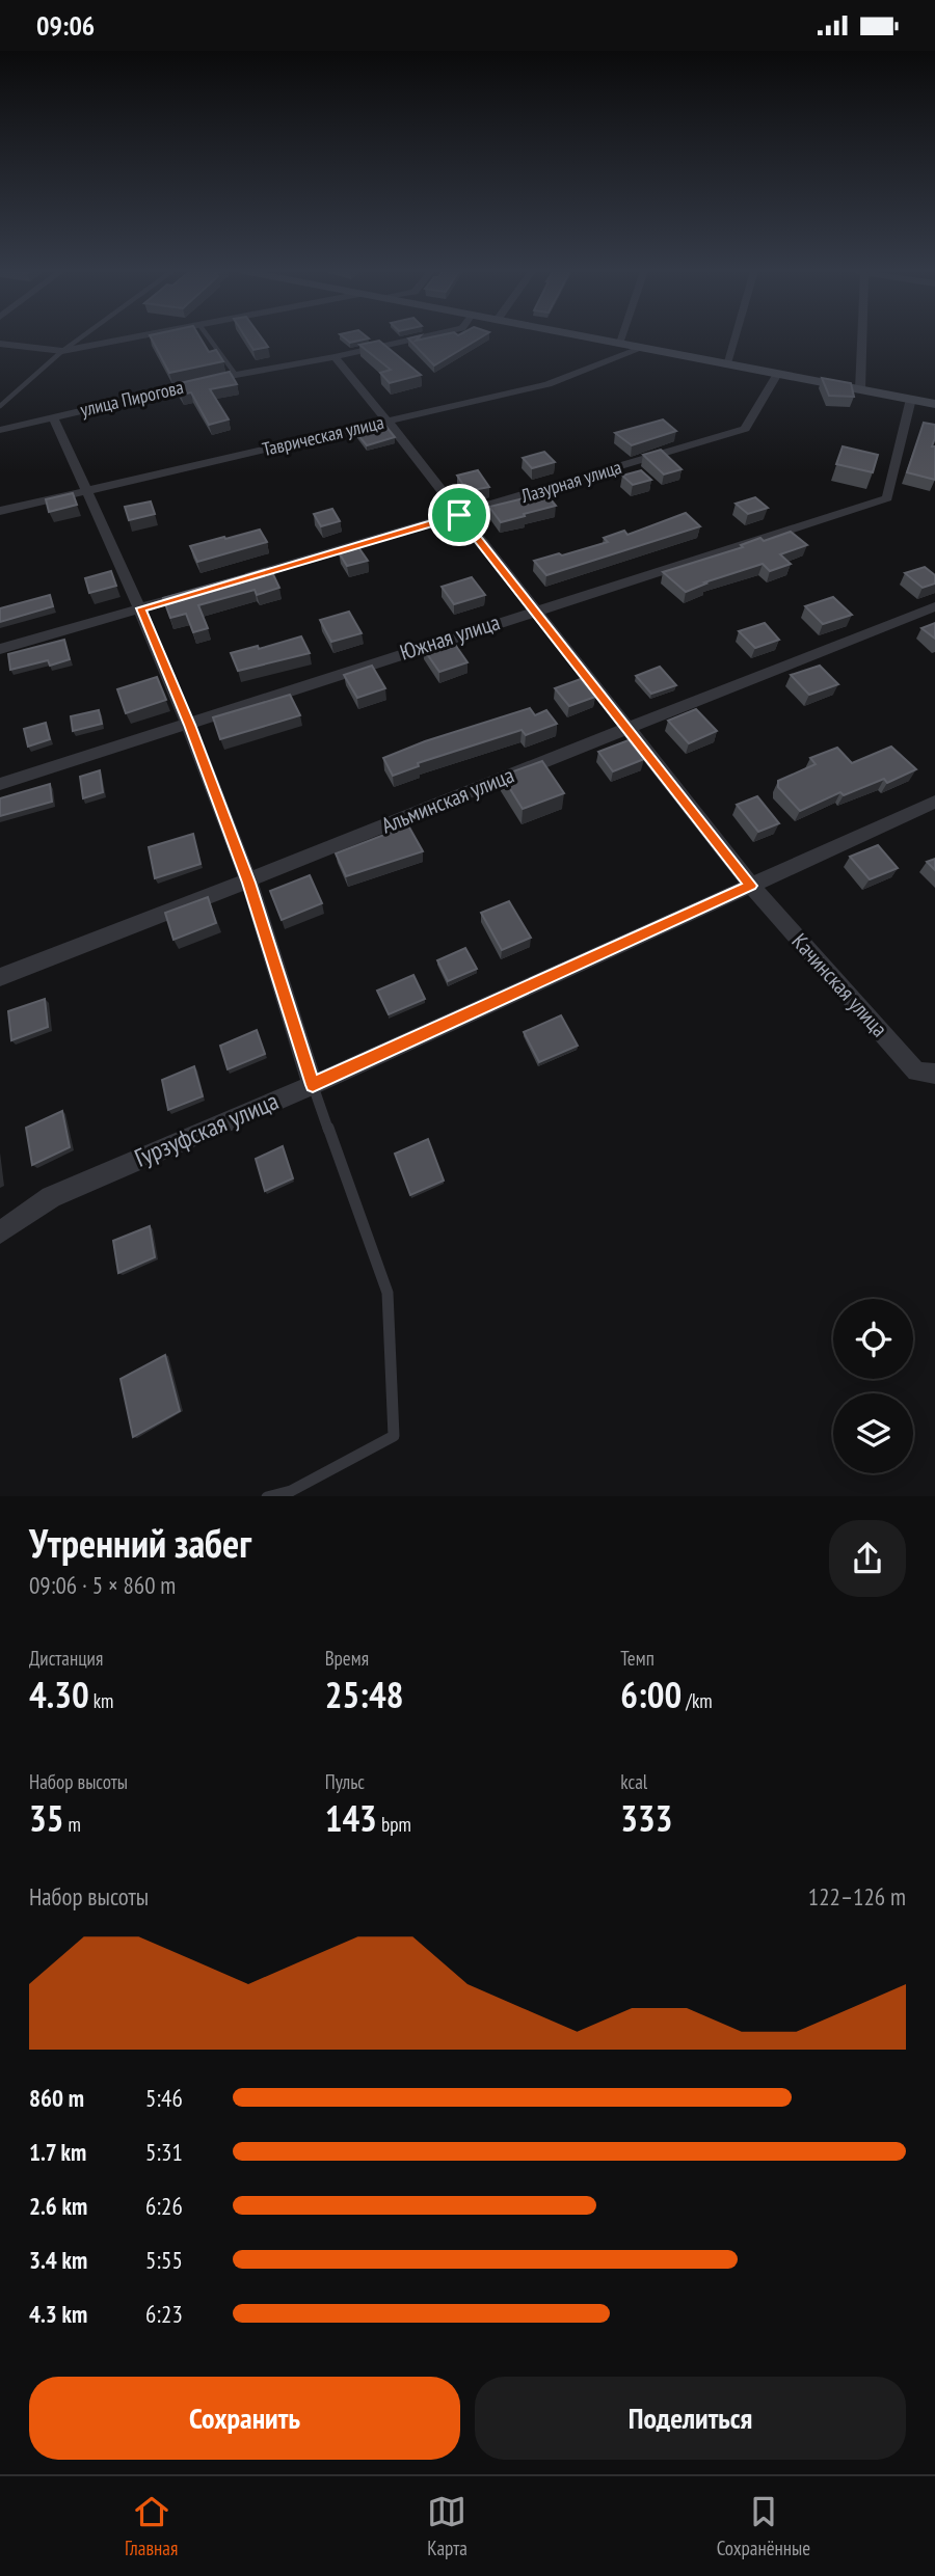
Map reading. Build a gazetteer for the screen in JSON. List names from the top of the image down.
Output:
{
  "streets": {
    "street": [
      "улица Пирогова",
      "Таврическая улица",
      "Лазурная улица",
      "Южная улица",
      "Альминская улица",
      "Качинская улица",
      "Гурзуфская улица"
    ]
  },
  "crossings": [
    ["улица Пирогова", "Качинская улица"],
    ["Таврическая улица", "Качинская улица"],
    ["Лазурная улица", "Качинская улица"],
    ["Южная улица", "Качинская улица"],
    ["Альминская улица", "Качинская улица"],
    ["Качинская улица", "Гурзуфская улица"]
  ],
  "page": {
    "status": "09:06",
    "heading": ["Утренний забег", "09:06 · 5 × 860 m"],
    "stats": [
      ["Дистанция", "4.30 km"],
      ["Время", "25:48"],
      ["Темп", "6:00 /km"],
      ["Набор высоты", "35 m"],
      ["Пульс", "143 bpm"],
      ["kcal", "333"]
    ],
    "chart": ["Набор высоты", "122–126 m"],
    "list": [
      {
        "name": "860 m",
        "note": "5:46"
      },
      {
        "name": "1.7 km",
        "note": "5:31"
      },
      {
        "name": "2.6 km",
        "note": "6:26"
      },
      {
        "name": "3.4 km",
        "note": "5:55"
      },
      {
        "name": "4.3 km",
        "note": "6:23"
      }
    ],
    "buttons": ["Сохранить", "Поделиться"],
    "tabs": ["Главная", "Карта", "Сохранённые"]
  }
}
